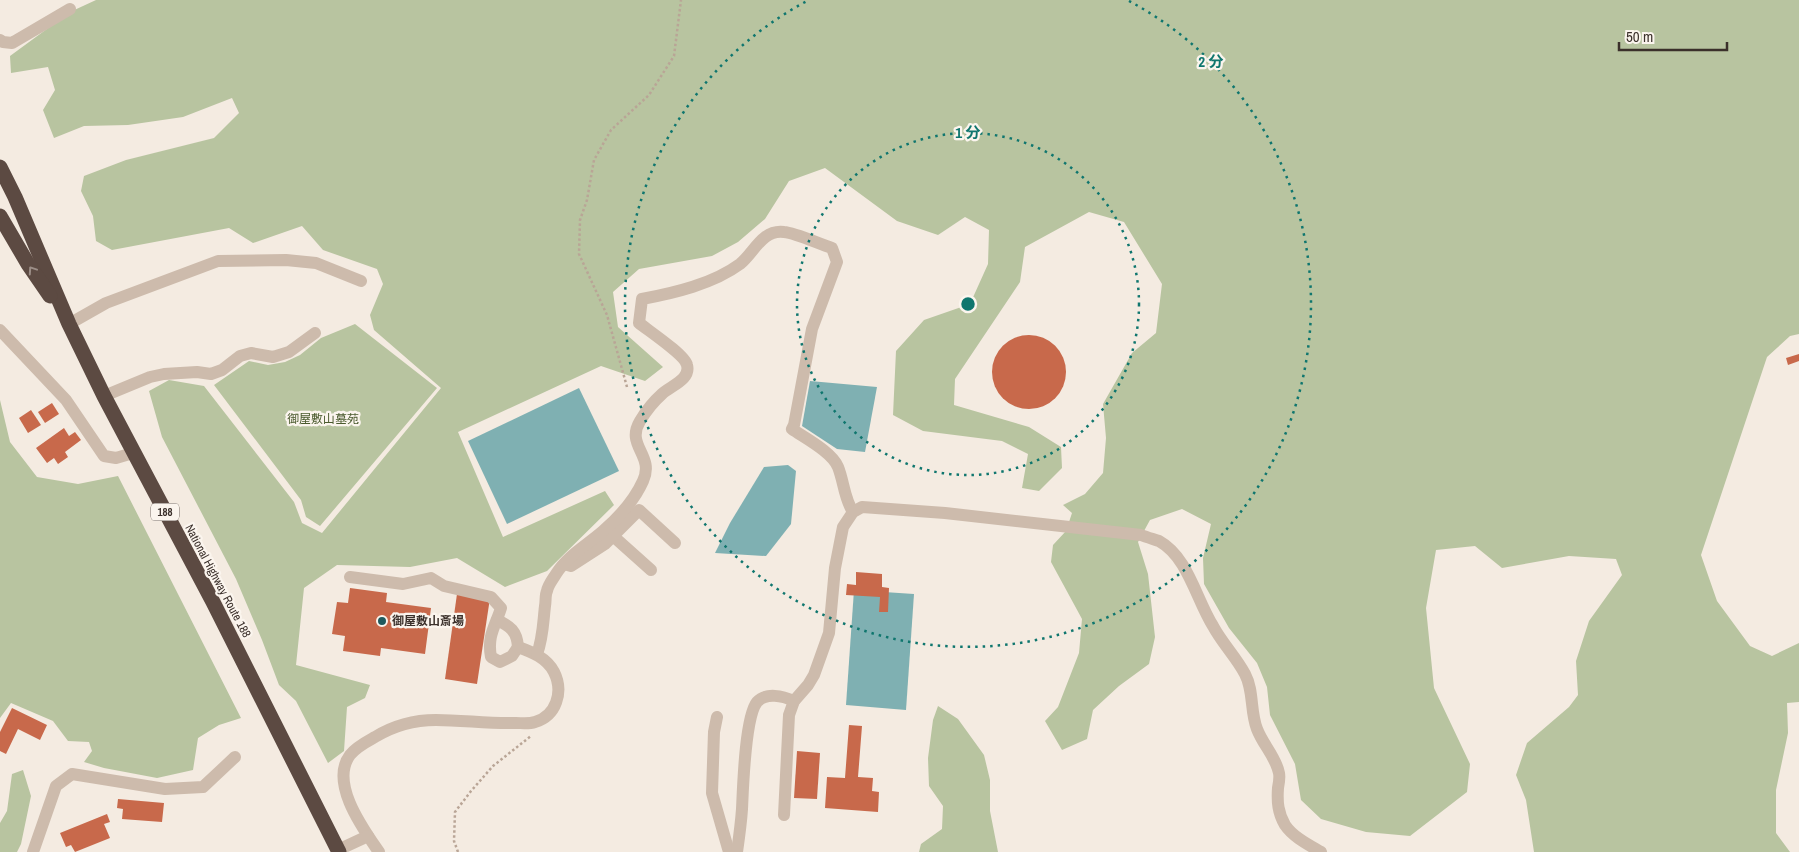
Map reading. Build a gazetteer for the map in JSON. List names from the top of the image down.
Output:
{
  "streets": {
    "highway": ["188", "National Highway Route 188"]
  },
  "parks": ["御屋敷山墓苑"],
  "places": ["御屋敷山斎場"],
  "scale_bar": "50 m",
  "rings": ["2 分", "1 分"]
}
